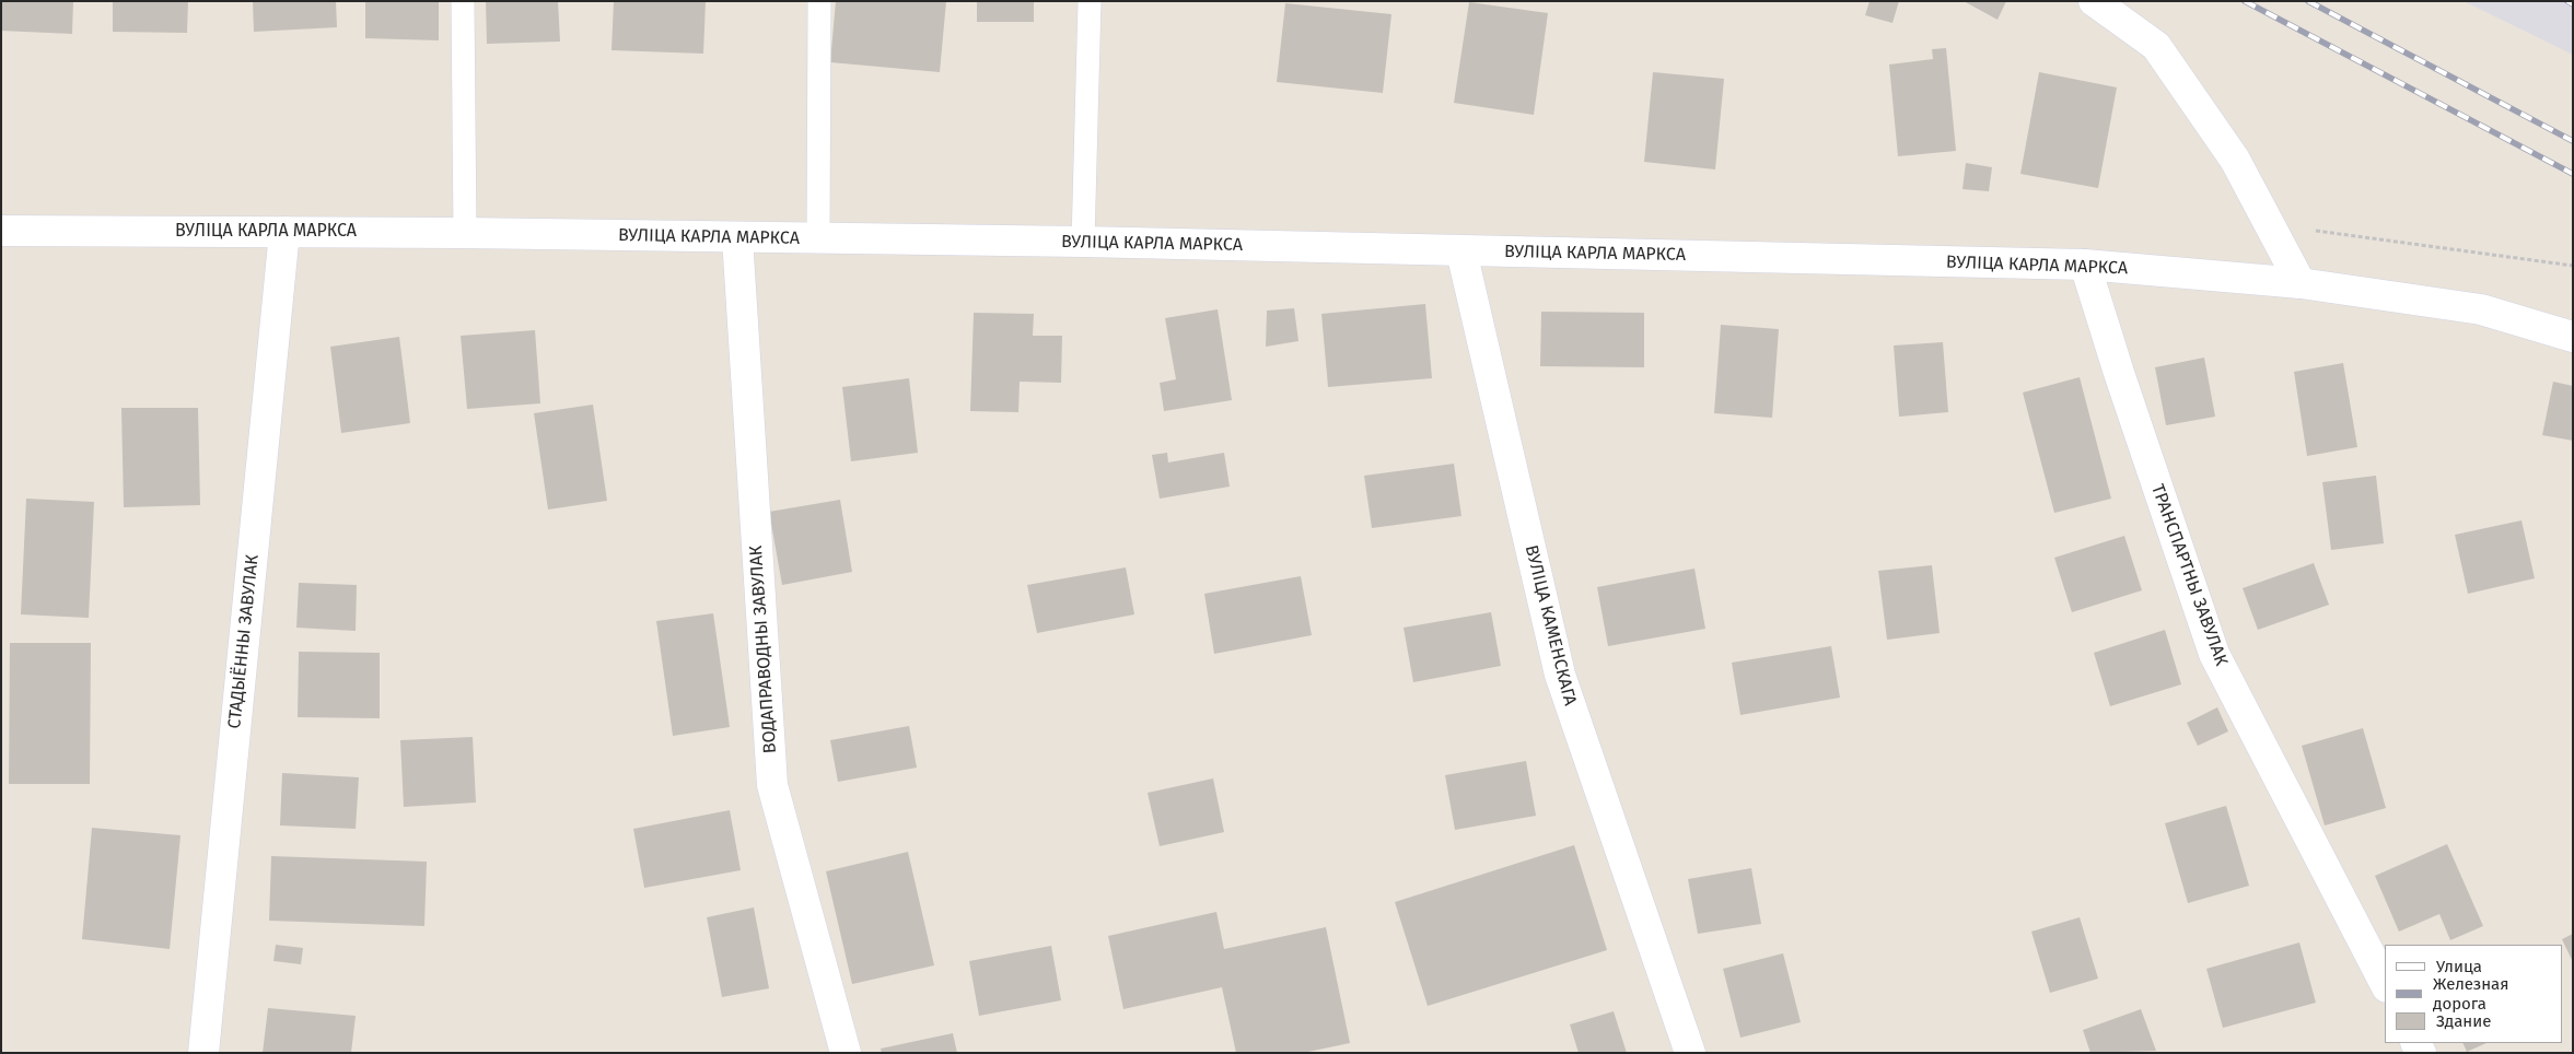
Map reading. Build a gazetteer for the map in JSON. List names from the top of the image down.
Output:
{
  "streets": {
    "street": [
      "ВУЛІЦА КАРЛА МАРКСА",
      "ТРАНСПАРТНЫ ЗАВУЛАК",
      "ВУЛІЦА КАМЕНСКАГА",
      "СТАДЫЁННЫ ЗАВУЛАК",
      "ВОДАПРАВОДНЫ ЗАВУЛАК"
    ]
  },
  "crossings": [
    ["ВУЛІЦА КАРЛА МАРКСА", "ТРАНСПАРТНЫ ЗАВУЛАК"],
    ["ВУЛІЦА КАРЛА МАРКСА", "ВУЛІЦА КАМЕНСКАГА"],
    ["ВУЛІЦА КАРЛА МАРКСА", "СТАДЫЁННЫ ЗАВУЛАК"],
    ["ВУЛІЦА КАРЛА МАРКСА", "ВОДАПРАВОДНЫ ЗАВУЛАК"]
  ],
  "legend": ["Улица", "Железная дорога", "Здание"]
}
